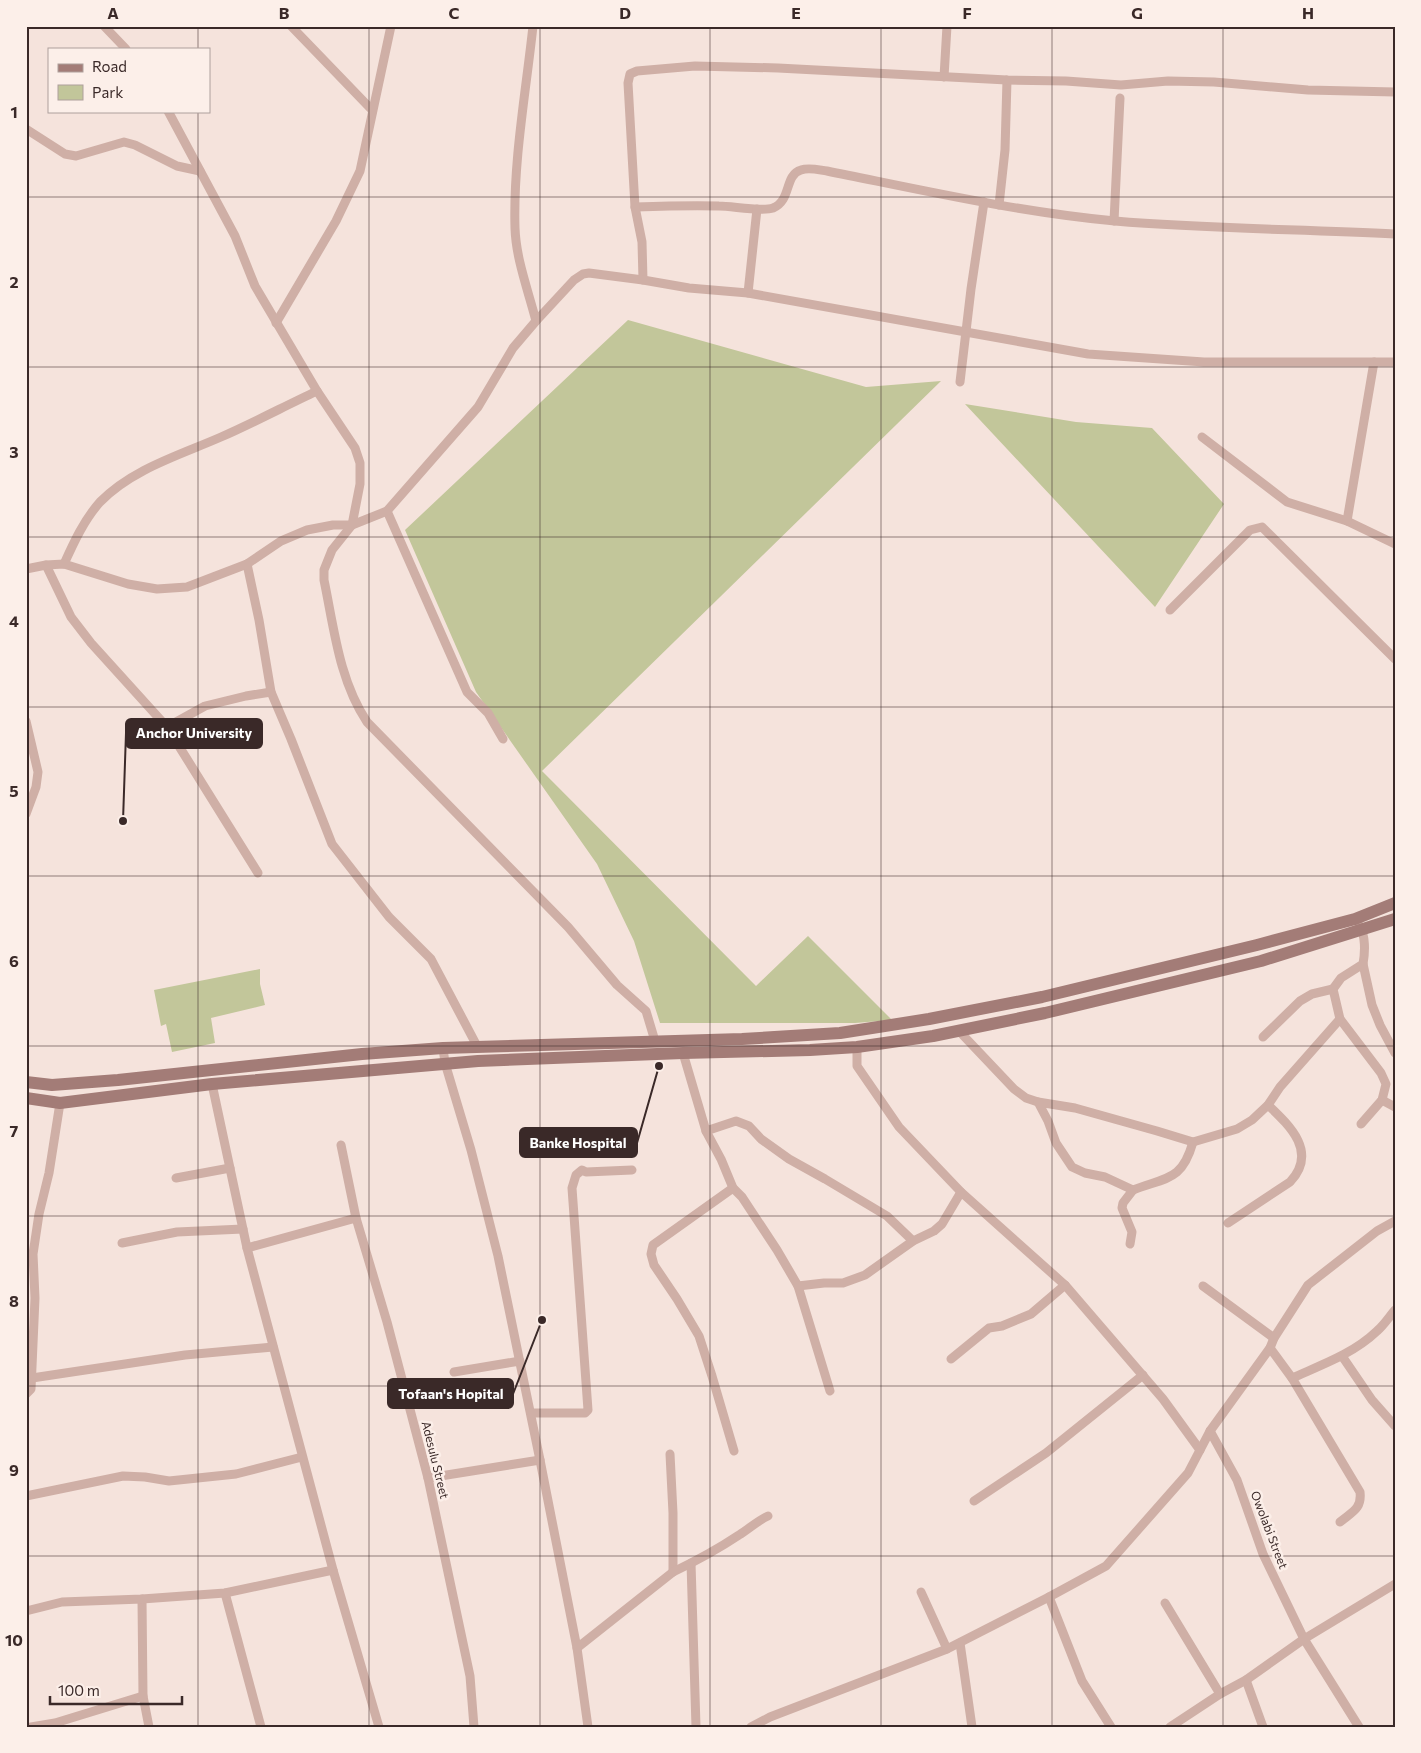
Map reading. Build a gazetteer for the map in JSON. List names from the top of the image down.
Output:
{
  "streets": {
    "street": ["Adesulu Street", "Owolabi Street"]
  },
  "places": ["Anchor University", "Banke Hospital", "Tofaan's Hopital"],
  "legend": ["Road", "Park"],
  "scale_bar": "100 m",
  "grid": {
    "columns": [
      "A",
      "B",
      "C",
      "D",
      "E",
      "F",
      "G",
      "H"
    ],
    "rows": [
      "1",
      "2",
      "3",
      "4",
      "5",
      "6",
      "7",
      "8",
      "9",
      "10"
    ]
  }
}
